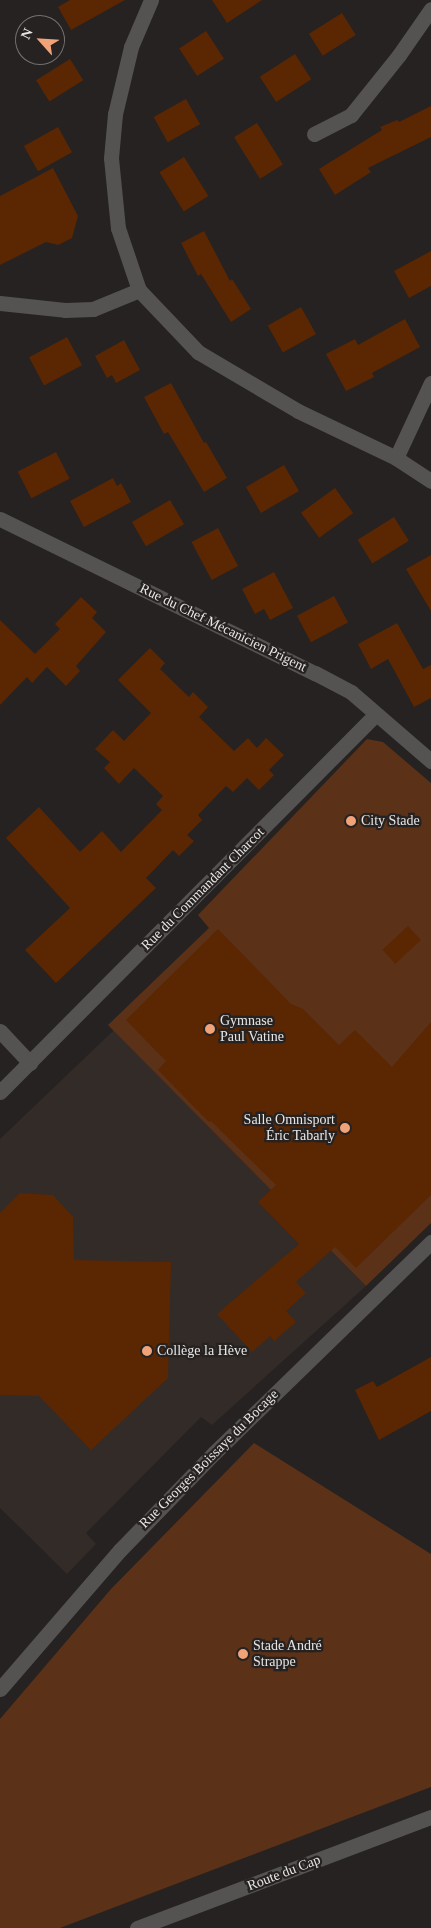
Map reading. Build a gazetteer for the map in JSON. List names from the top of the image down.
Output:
{
  "streets": {
    "street": [
      "Rue du Chef Mécanicien Prigent",
      "Rue du Commandant Charcot",
      "Rue Georges Boissaye du Bocage",
      "Route du Cap"
    ]
  },
  "crossings": [
    ["Rue du Chef Mécanicien Prigent", "Rue du Commandant Charcot"]
  ],
  "places": [
    "City Stade",
    "Gymnase Paul Vatine",
    "Salle Omnisport Éric Tabarly",
    "Collège la Hève",
    "Stade André Strappe"
  ],
  "north": "top left"
}
